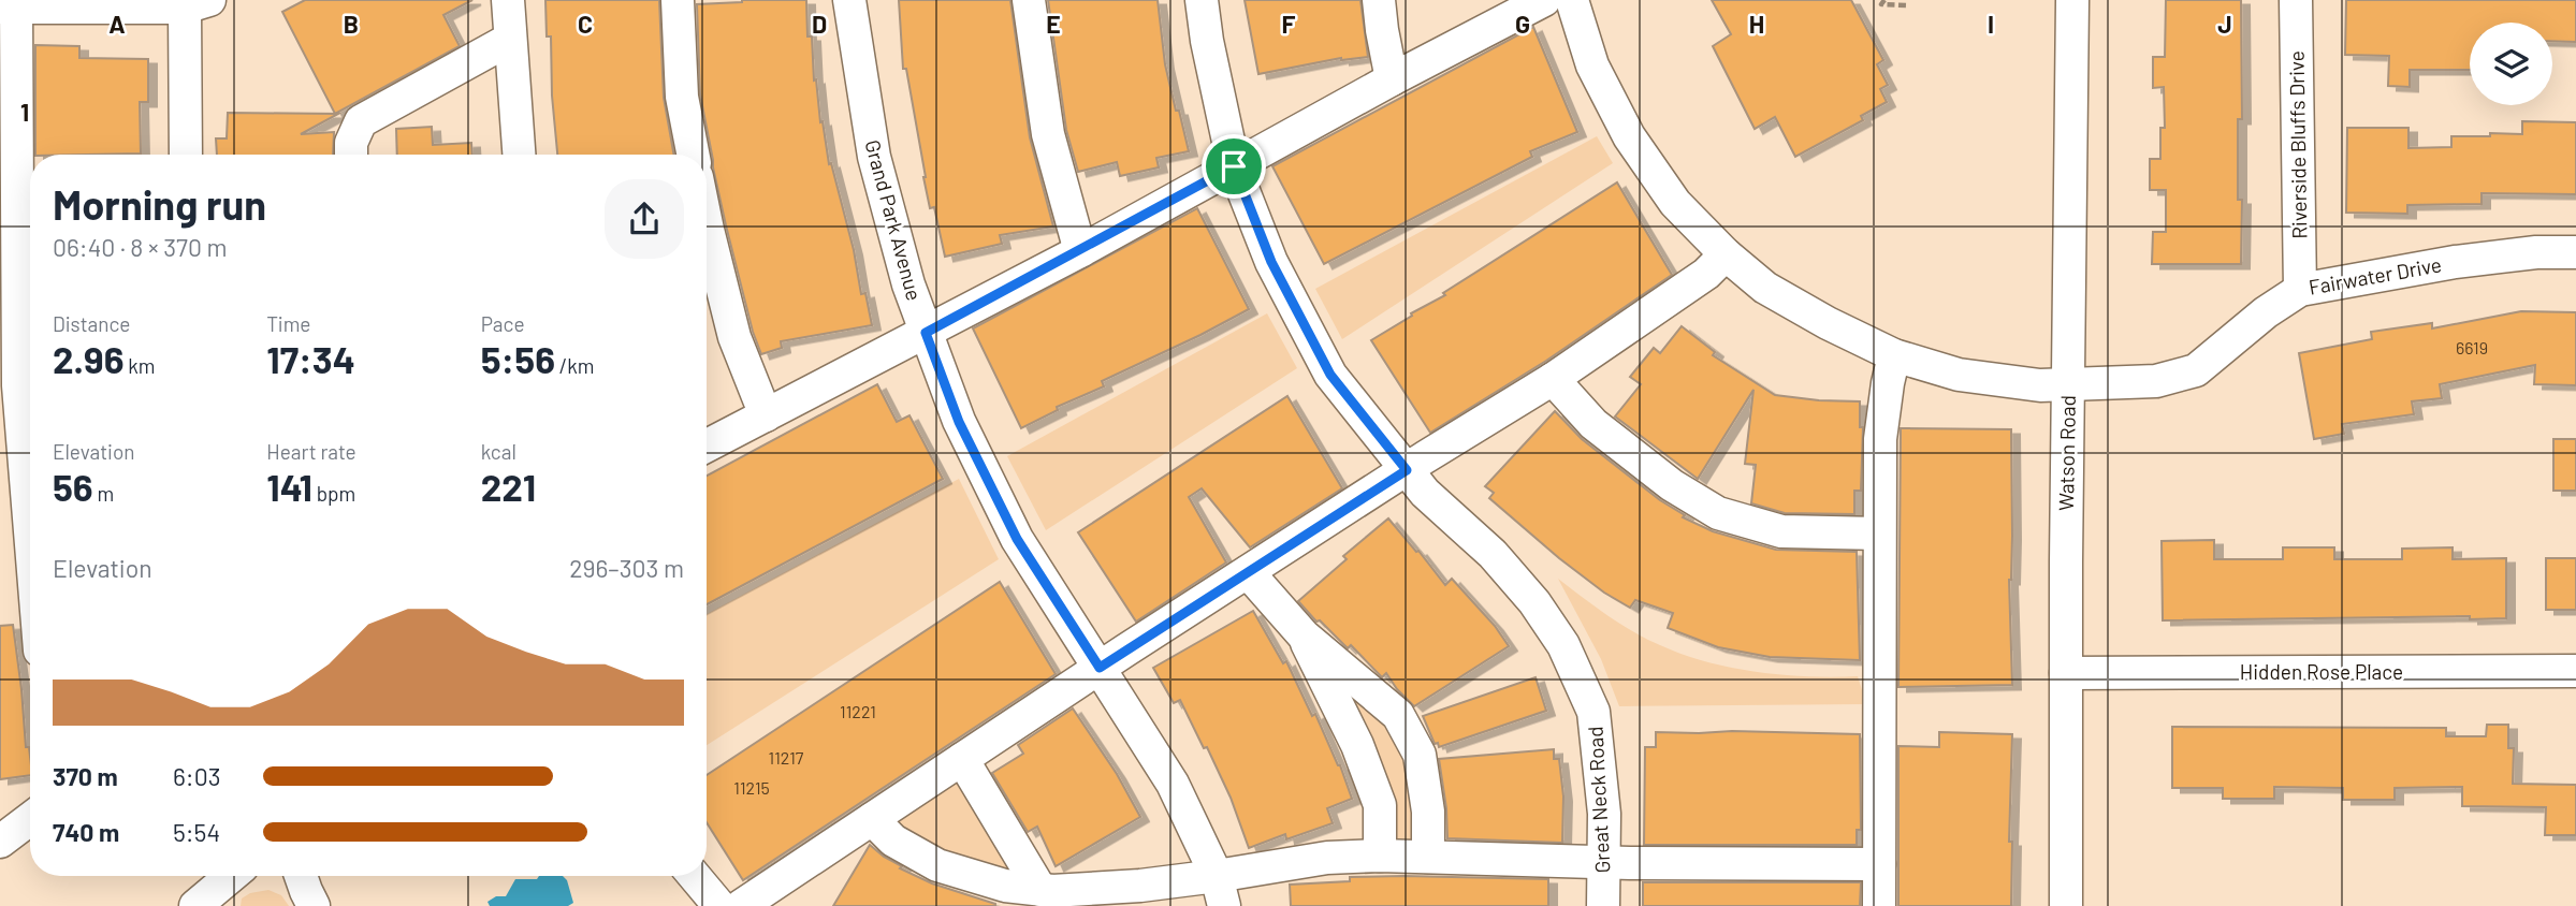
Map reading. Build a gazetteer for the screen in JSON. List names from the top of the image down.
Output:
{
  "streets": {
    "street": [
      "Riverside Bluffs Drive",
      "Grand Park Avenue",
      "Fairwater Drive",
      "Watson Road",
      "Hidden Rose Place",
      "Great Neck Road"
    ]
  },
  "crossings": [
    ["Riverside Bluffs Drive", "Fairwater Drive"],
    ["Fairwater Drive", "Watson Road"],
    ["Watson Road", "Hidden Rose Place"]
  ],
  "house_numbers": [
    "6619",
    "11221",
    "11217",
    "11215"
  ],
  "page": {
    "heading": ["Morning run", "06:40 · 8 × 370 m"],
    "stats": [
      ["Distance", "2.96 km"],
      ["Time", "17:34"],
      ["Pace", "5:56 /km"],
      ["Elevation", "56 m"],
      ["Heart rate", "141 bpm"],
      ["kcal", "221"]
    ],
    "chart": ["Elevation", "296–303 m"],
    "list": [
      {
        "name": "370 m",
        "note": "6:03"
      },
      {
        "name": "740 m",
        "note": "5:54"
      }
    ]
  },
  "grid": {
    "columns": [
      "A",
      "B",
      "C",
      "D",
      "E",
      "F",
      "G",
      "H",
      "I",
      "J"
    ],
    "rows": ["1"]
  }
}
